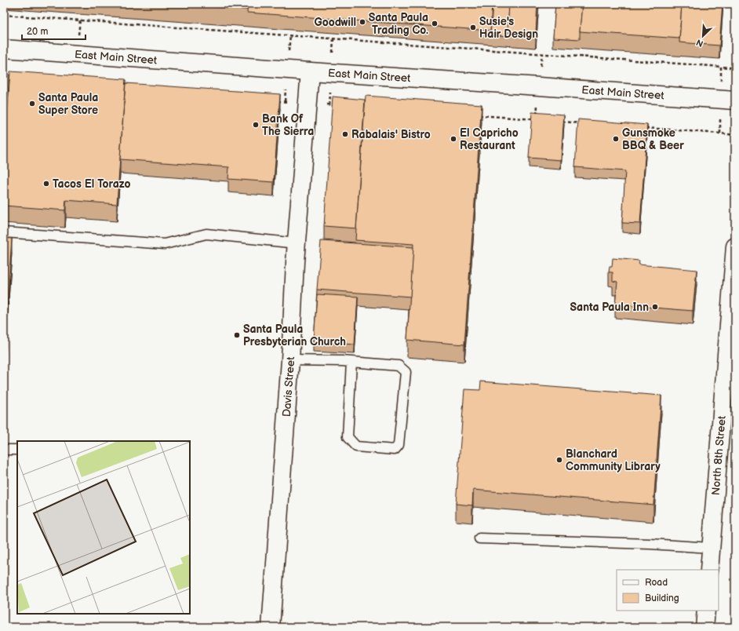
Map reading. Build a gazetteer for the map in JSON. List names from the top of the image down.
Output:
{
  "streets": {
    "street": ["East Main Street", "Davis Street", "North 8th Street"]
  },
  "crossings": [
    ["East Main Street", "Davis Street"]
  ],
  "places": [
    "Goodwill",
    "Santa Paula Trading Co.",
    "Susie's Hair Design",
    "Santa Paula Super Store",
    "Bank Of The Sierra",
    "Rabalais' Bistro",
    "El Capricho Restaurant",
    "Gunsmoke BBQ & Beer",
    "Tacos El Torazo",
    "Santa Paula Inn",
    "Santa Paula Presbyterian Church",
    "Blanchard Community Library"
  ],
  "legend": ["Road", "Building"],
  "scale_bar": "20 m",
  "north": "bottom left"
}
